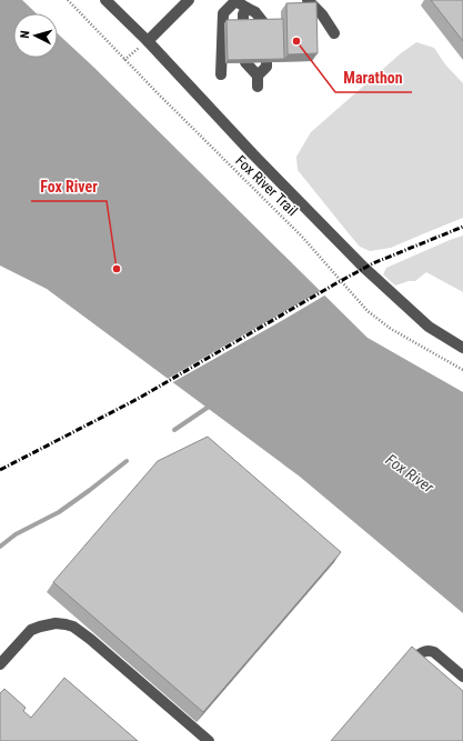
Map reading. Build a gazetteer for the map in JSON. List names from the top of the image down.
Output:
{
  "streets": {
    "path": ["Fox River Trail"]
  },
  "water": ["Fox River"],
  "places": ["Marathon", "Fox River"],
  "north": "left"
}
